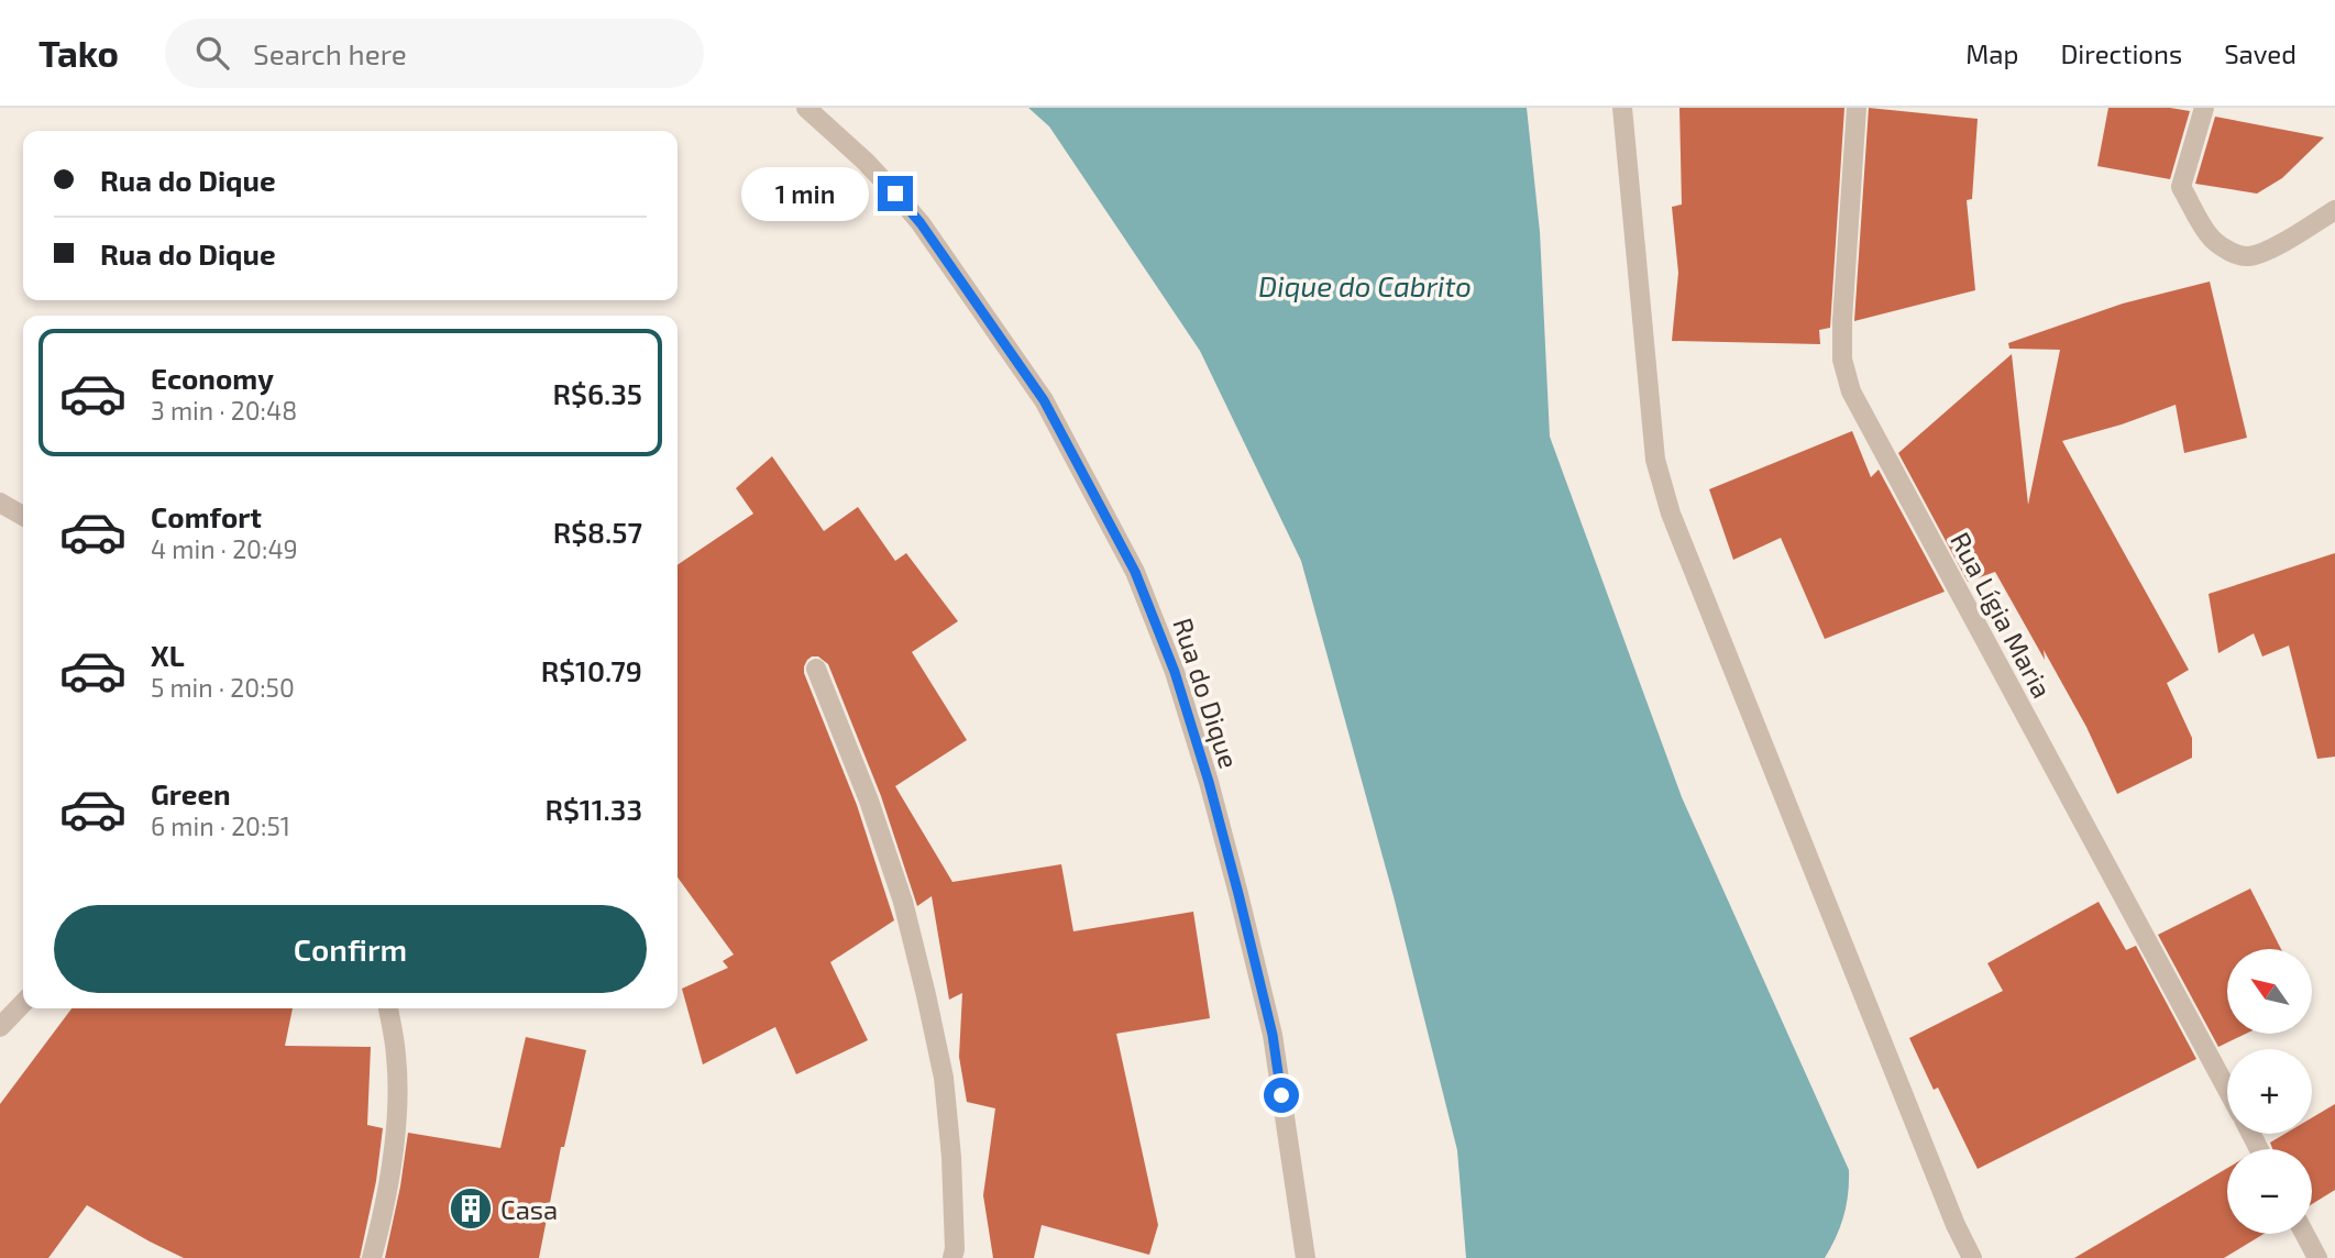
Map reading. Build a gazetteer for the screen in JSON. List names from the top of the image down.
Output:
{
  "streets": {
    "street": ["Rua Lígia Maria", "Rua do Dique"]
  },
  "water": ["Dique do Cabrito"],
  "places": {
    "building": ["Casa"]
  },
  "north": "top left",
  "page": {
    "header": "Tako",
    "search": "Search here",
    "nav": ["Map", "Directions", "Saved"],
    "banner": ["Rua do Dique", "Rua do Dique"],
    "bubble": "1 min",
    "list": [
      {
        "name": "Economy",
        "note": "3 min · 20:48",
        "value": "R$6.35"
      },
      {
        "name": "Comfort",
        "note": "4 min · 20:49",
        "value": "R$8.57"
      },
      {
        "name": "XL",
        "note": "5 min · 20:50",
        "value": "R$10.79"
      },
      {
        "name": "Green",
        "note": "6 min · 20:51",
        "value": "R$11.33"
      }
    ],
    "buttons": "Confirm",
    "map_buttons": ["+", "−"]
  }
}
